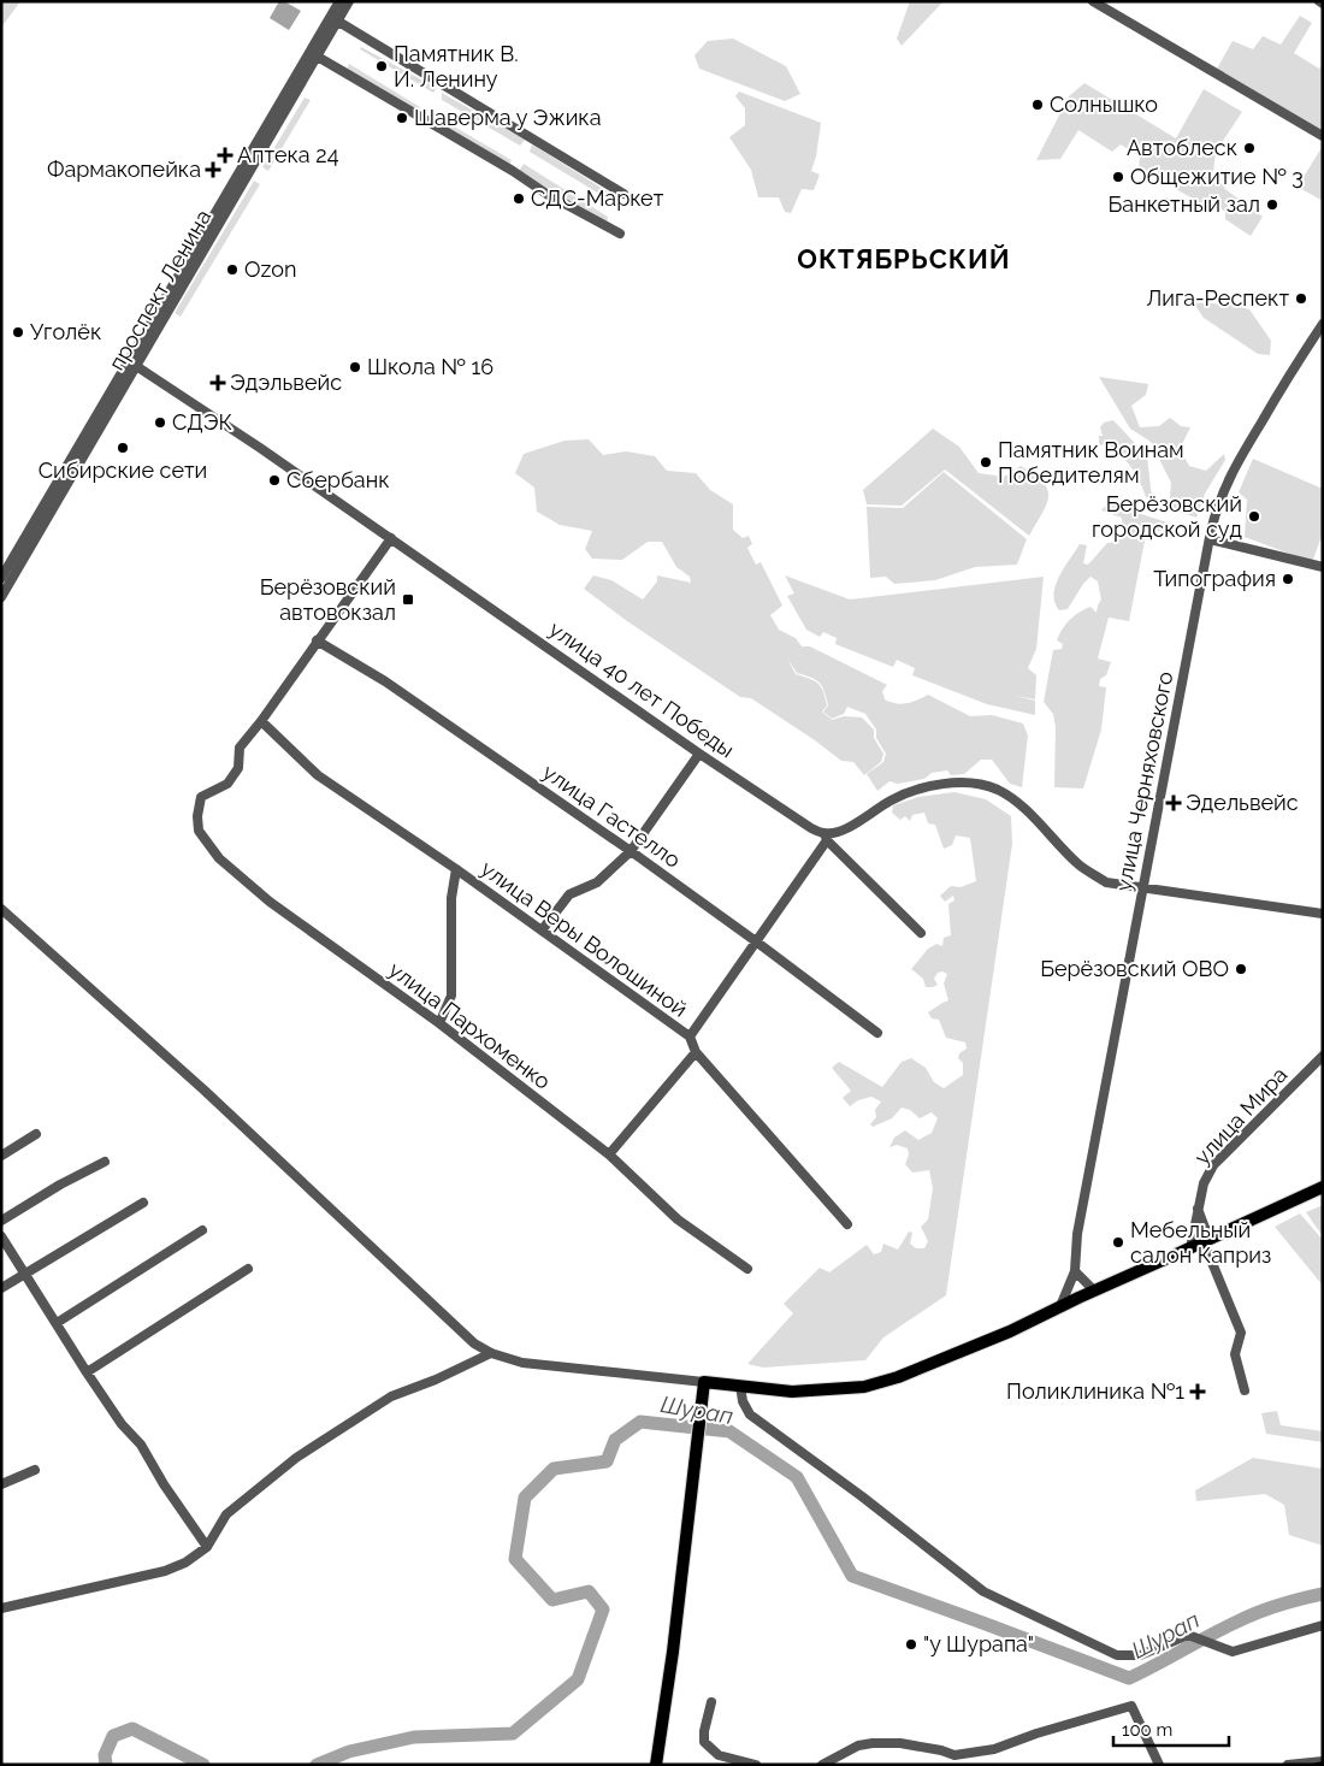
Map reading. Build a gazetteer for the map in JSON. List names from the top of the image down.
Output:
{
  "streets": {
    "street": [
      "проспект Ленина",
      "улица 40 лет Победы",
      "улица Черняховского",
      "улица Гастелло",
      "улица Веры Волошиной",
      "улица Пархоменко",
      "улица Мира"
    ]
  },
  "crossings": [
    ["проспект Ленина", "улица 40 лет Победы"],
    ["улица Веры Волошиной", "улица Пархоменко"]
  ],
  "districts": ["ОКТЯБРЬСКИЙ"],
  "water": ["Шурап"],
  "places": {
    "other": [
      "Памятник В. И. Ленину",
      "Солнышко",
      "Шаверма у Эжика",
      "Автоблеск",
      "Общежитие № 3",
      "СДС-Маркет",
      "Банкетный зал",
      "Ozon",
      "Лига-Респект",
      "Уголёк",
      "Школа № 16",
      "СДЭК",
      "Сибирские сети",
      "Памятник Воинам Победителям",
      "Сбербанк",
      "Берёзовский городской суд",
      "Типография",
      "Берёзовский ОВО",
      "Мебельный салон Каприз",
      "\"у Шурапа\""
    ],
    "health": [
      "Аптека 24",
      "Фармакопейка",
      "Эдэльвейс",
      "Эдельвейс",
      "Поликлиника №1"
    ],
    "transit": ["Берёзовский автовокзал"]
  },
  "scale_bar": "100 m"
}
